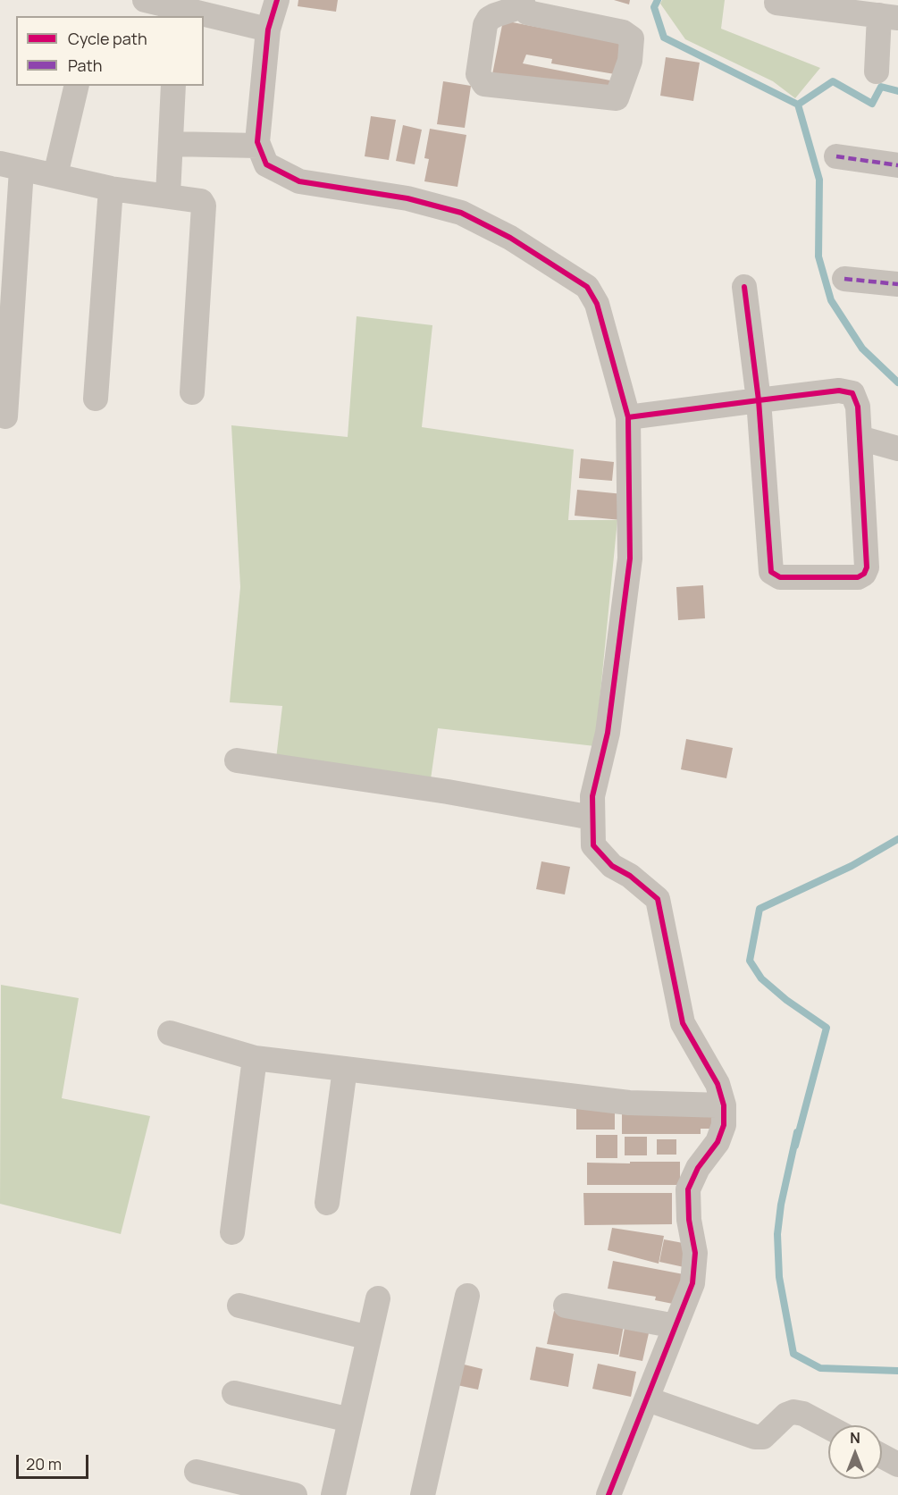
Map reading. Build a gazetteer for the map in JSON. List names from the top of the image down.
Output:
{
  "legend": ["Cycle path", "Path"],
  "scale_bar": "20 m",
  "north": "top"
}
